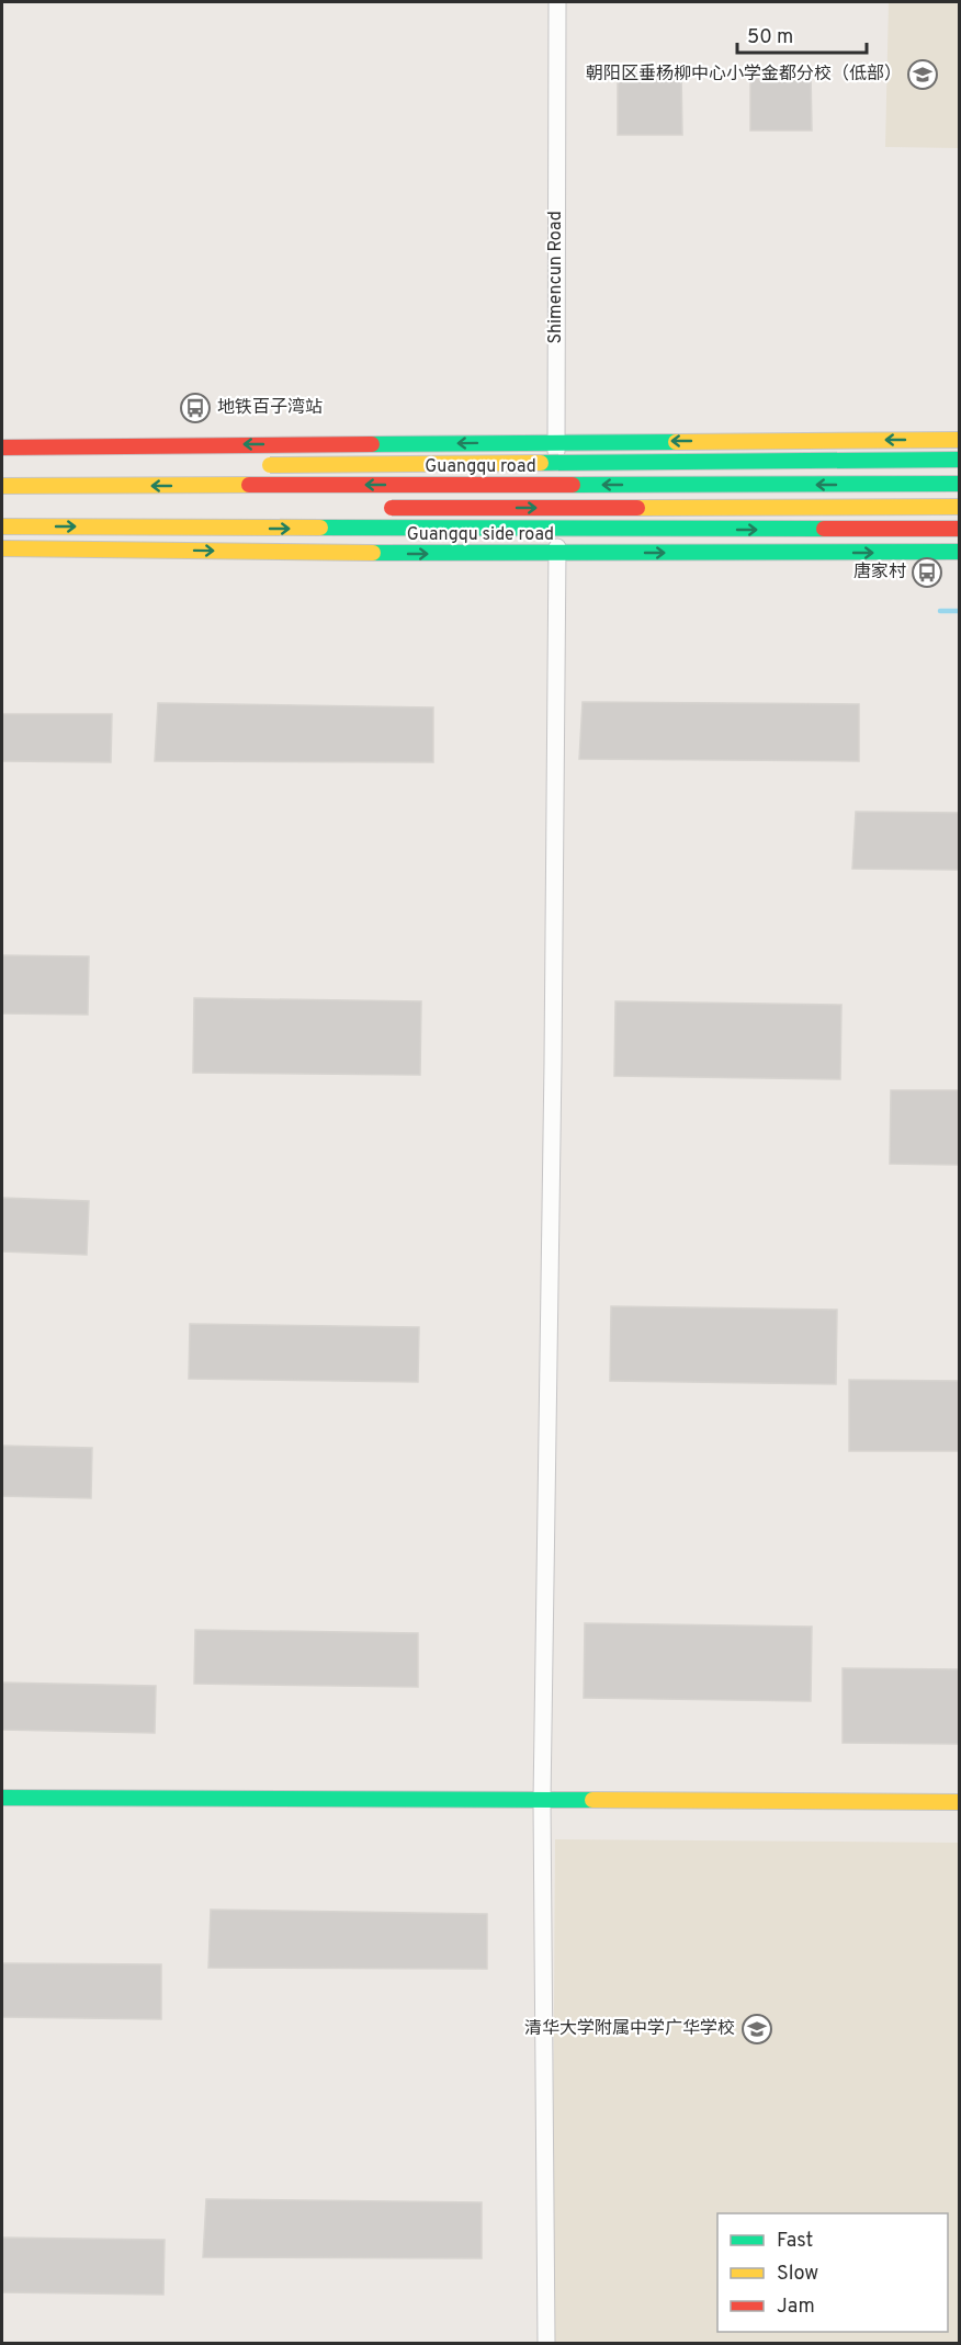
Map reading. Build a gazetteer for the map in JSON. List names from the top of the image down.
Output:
{
  "streets": {
    "main road": ["Guangqu road", "Guangqu side road"],
    "street": ["Shimencun Road"]
  },
  "crossings": [
    ["Shimencun Road", "Guangqu side road"]
  ],
  "places": {
    "school or university": ["朝阳区垂杨柳中心小学金都分校（低部）", "清华大学附属中学广华学校"],
    "bus stop": ["地铁百子湾站", "唐家村"]
  },
  "legend": ["Fast", "Slow", "Jam"],
  "scale_bar": "50 m"
}
